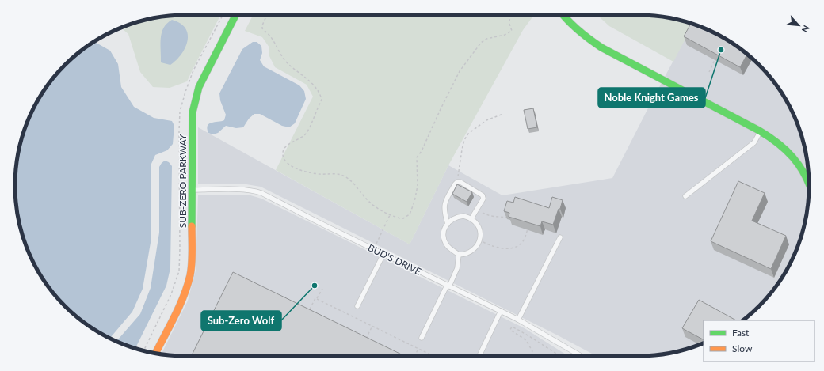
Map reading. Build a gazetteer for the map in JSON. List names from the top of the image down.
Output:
{
  "streets": {
    "street": ["SUB-ZERO PARKWAY"],
    "lane": ["BUD'S DRIVE"]
  },
  "crossings": [
    ["SUB-ZERO PARKWAY", "BUD'S DRIVE"]
  ],
  "places": ["Noble Knight Games", "Sub-Zero Wolf"],
  "legend": ["Fast", "Slow"],
  "north": "bottom right"
}
